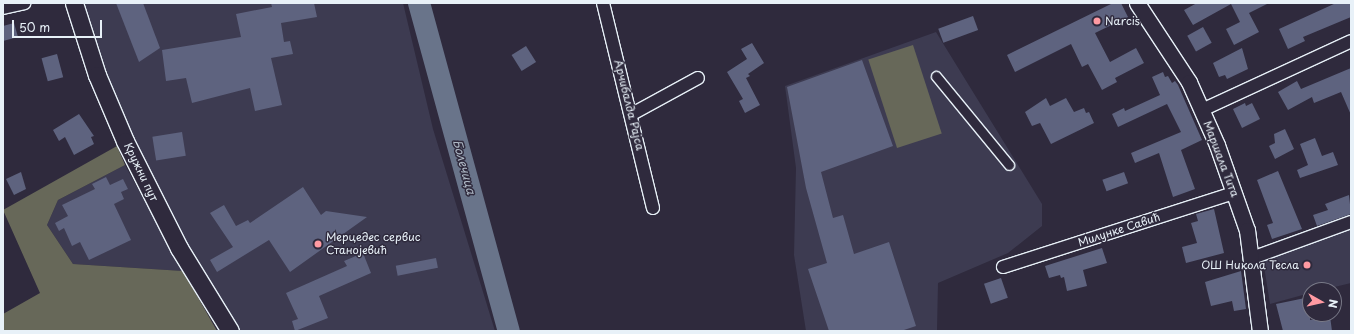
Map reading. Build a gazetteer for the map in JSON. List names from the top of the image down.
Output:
{
  "streets": {
    "main road": ["Кружни пут"],
    "street": ["Арчибалда Рајса", "Маршала Тита", "Милунке Савић"]
  },
  "crossings": [
    ["Маршала Тита", "Милунке Савић"]
  ],
  "water": ["Болечица"],
  "places": ["Narcis", "Мерцедес сервис Станојевић", "ОШ Никола Тесла"],
  "scale_bar": "50 m",
  "north": "right"
}
